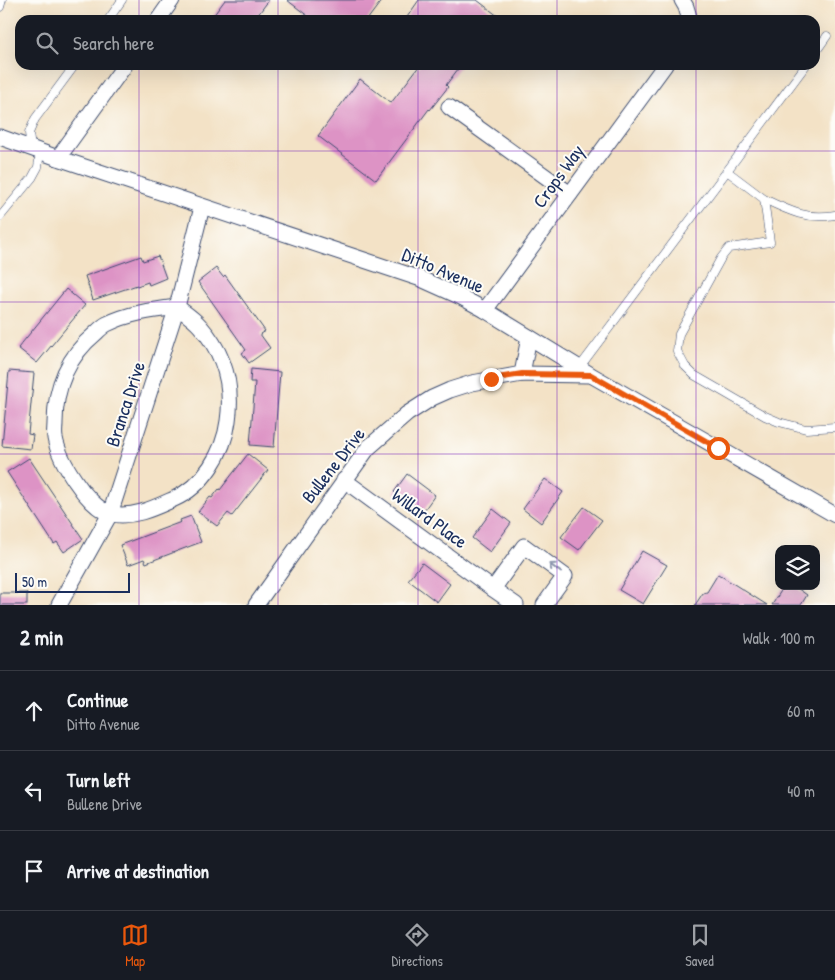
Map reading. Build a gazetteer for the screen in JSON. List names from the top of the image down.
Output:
{
  "streets": {
    "street": [
      "Crops Way",
      "Ditto Avenue",
      "Branca Drive",
      "Bullene Drive",
      "Willard Place"
    ]
  },
  "crossings": [
    ["Crops Way", "Ditto Avenue"],
    ["Ditto Avenue", "Branca Drive"],
    ["Ditto Avenue", "Bullene Drive"],
    ["Bullene Drive", "Willard Place"]
  ],
  "scale_bar": "50 m",
  "page": {
    "search": "Search here",
    "scale": "50 m",
    "heading": ["2 min", "Walk · 100 m"],
    "list": [
      ["Continue", "Ditto Avenue", "60 m"],
      ["Turn left", "Bullene Drive", "40 m"],
      "Arrive at destination"
    ],
    "nav": ["Map", "Directions", "Saved"]
  }
}
